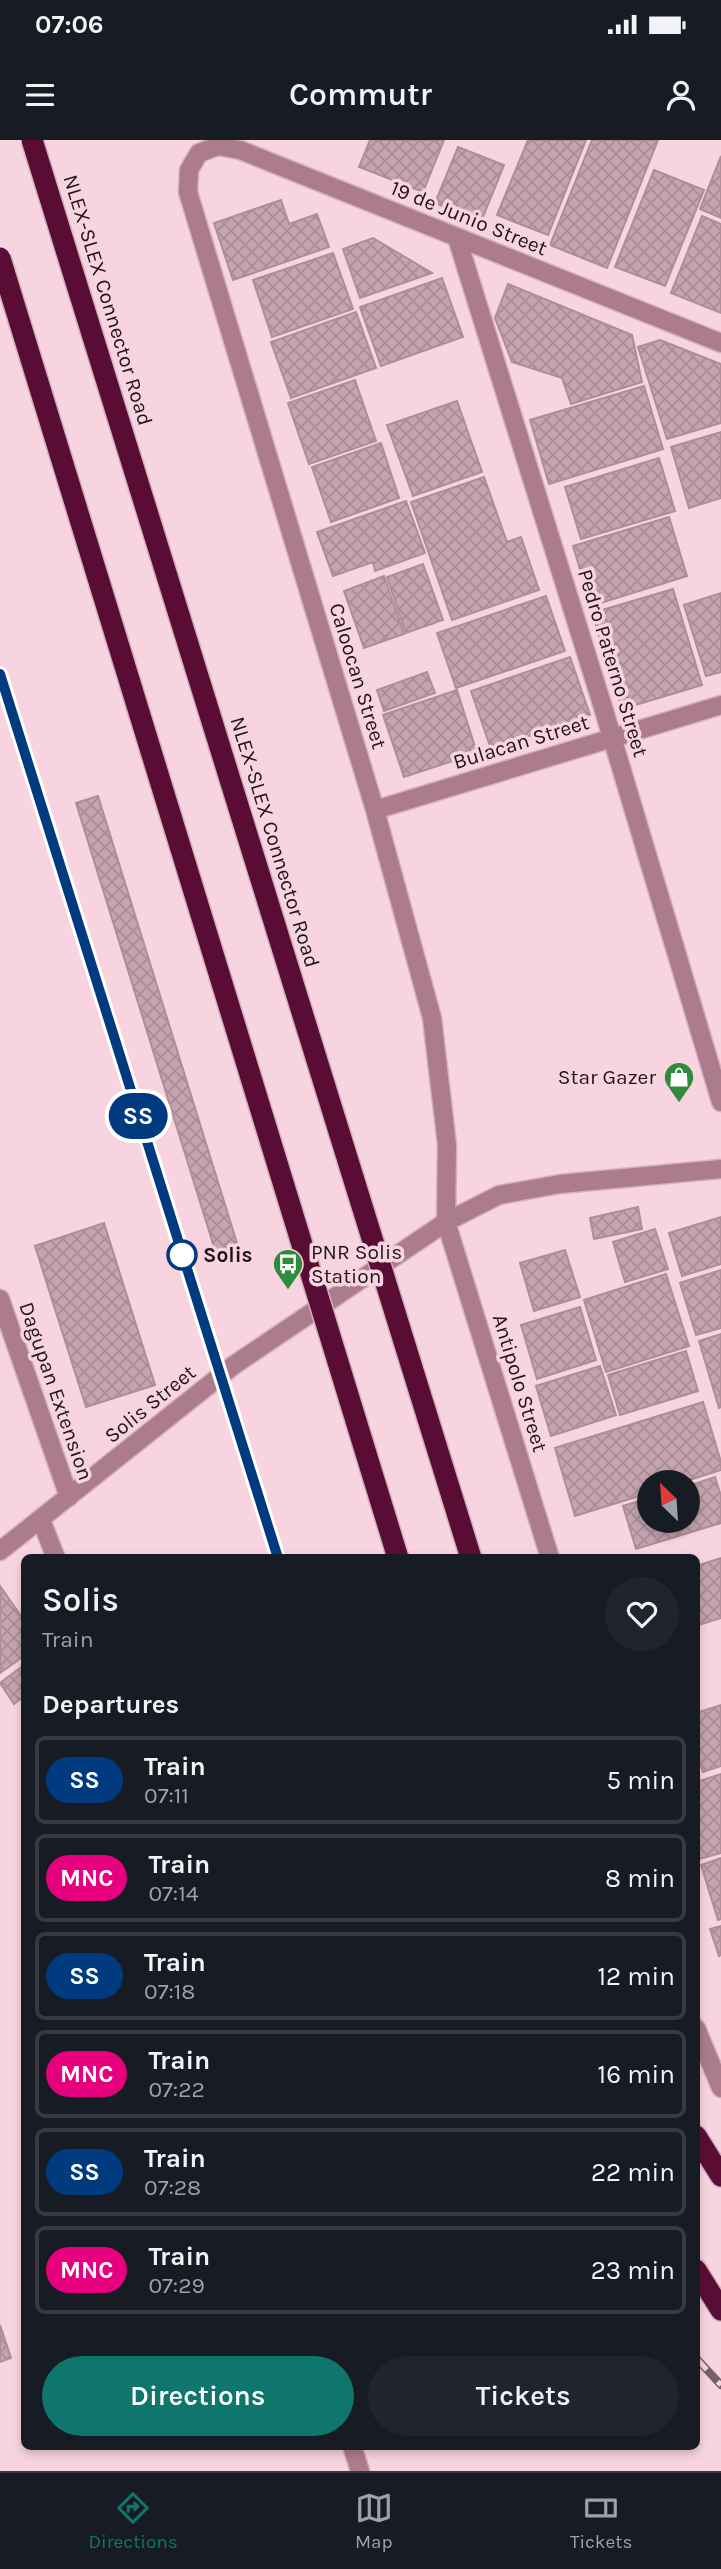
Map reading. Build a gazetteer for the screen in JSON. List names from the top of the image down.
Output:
{
  "streets": {
    "highway": ["NLEX-SLEX Connector Road"],
    "street": [
      "19 de Junio Street",
      "Pedro Paterno Street",
      "Caloocan Street",
      "Bulacan Street",
      "Antipolo Street",
      "Dagupan Extension",
      "Solis Street"
    ]
  },
  "crossings": [
    ["19 de Junio Street", "Pedro Paterno Street"],
    ["19 de Junio Street", "Caloocan Street"],
    ["Pedro Paterno Street", "Bulacan Street"],
    ["Caloocan Street", "Bulacan Street"],
    ["Caloocan Street", "Antipolo Street"],
    ["Caloocan Street", "Solis Street"],
    ["Antipolo Street", "Solis Street"],
    ["Dagupan Extension", "Solis Street"]
  ],
  "places": {
    "shop": ["Star Gazer"],
    "other": ["Solis"],
    "bus stop": ["PNR Solis Station"]
  },
  "north": "top left",
  "page": {
    "status": "07:06",
    "header": "Commutr",
    "on_map": "SS",
    "heading": [
      ["Solis", "Train"],
      "Departures"
    ],
    "list": [
      {
        "mark": "SS",
        "name": "Train",
        "note": "07:11",
        "value": "5 min"
      },
      {
        "mark": "MNC",
        "name": "Train",
        "note": "07:14",
        "value": "8 min"
      },
      {
        "mark": "SS",
        "name": "Train",
        "note": "07:18",
        "value": "12 min"
      },
      {
        "mark": "MNC",
        "name": "Train",
        "note": "07:22",
        "value": "16 min"
      },
      {
        "mark": "SS",
        "name": "Train",
        "note": "07:28",
        "value": "22 min"
      },
      {
        "mark": "MNC",
        "name": "Train",
        "note": "07:29",
        "value": "23 min"
      }
    ],
    "buttons": ["Directions", "Tickets"],
    "tabs": ["Directions", "Map", "Tickets"]
  }
}
